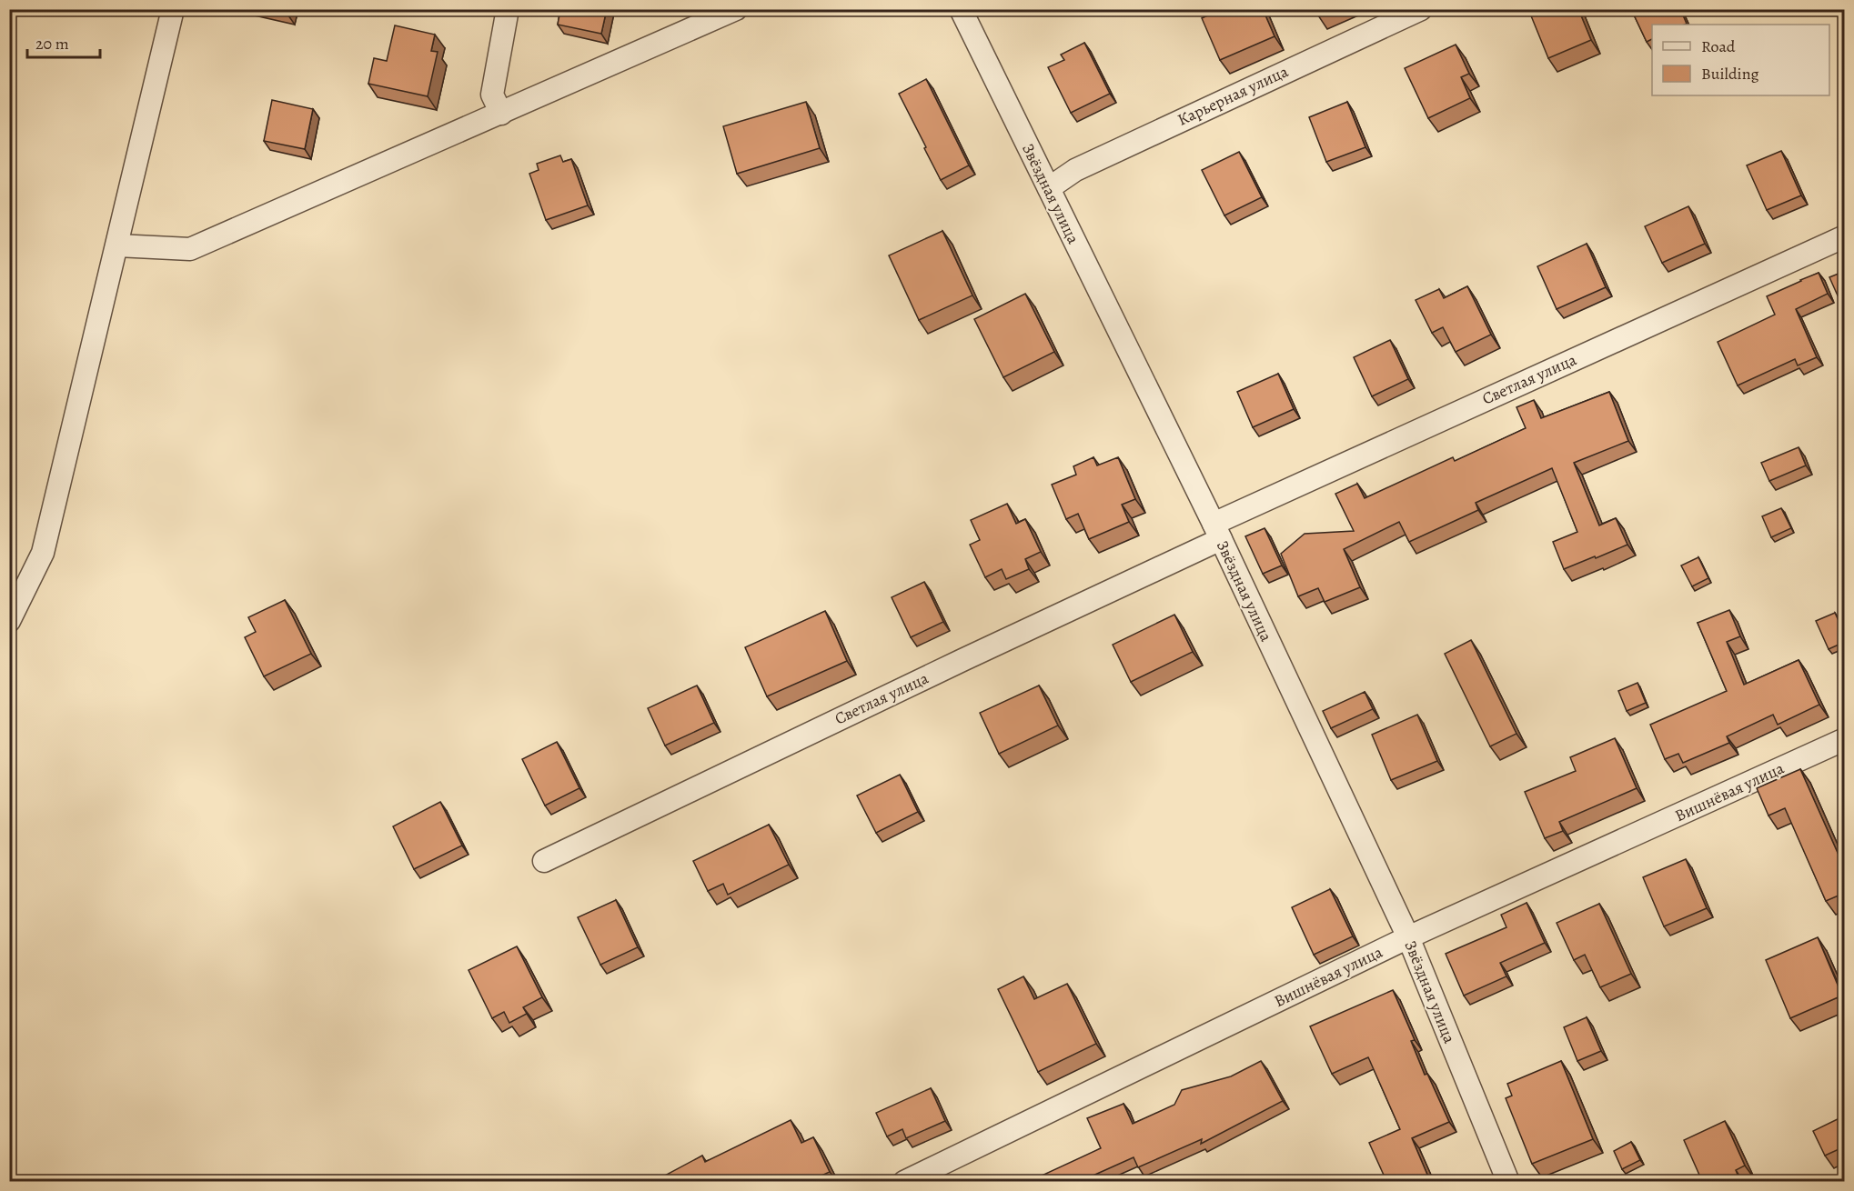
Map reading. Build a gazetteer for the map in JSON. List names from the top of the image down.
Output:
{
  "streets": {
    "street": [
      "Карьерная улица",
      "Звёздная улица",
      "Светлая улица",
      "Вишнёвая улица"
    ]
  },
  "crossings": [
    ["Карьерная улица", "Звёздная улица"],
    ["Звёздная улица", "Светлая улица"],
    ["Звёздная улица", "Вишнёвая улица"]
  ],
  "legend": ["Road", "Building"],
  "scale_bar": "20 m"
}
